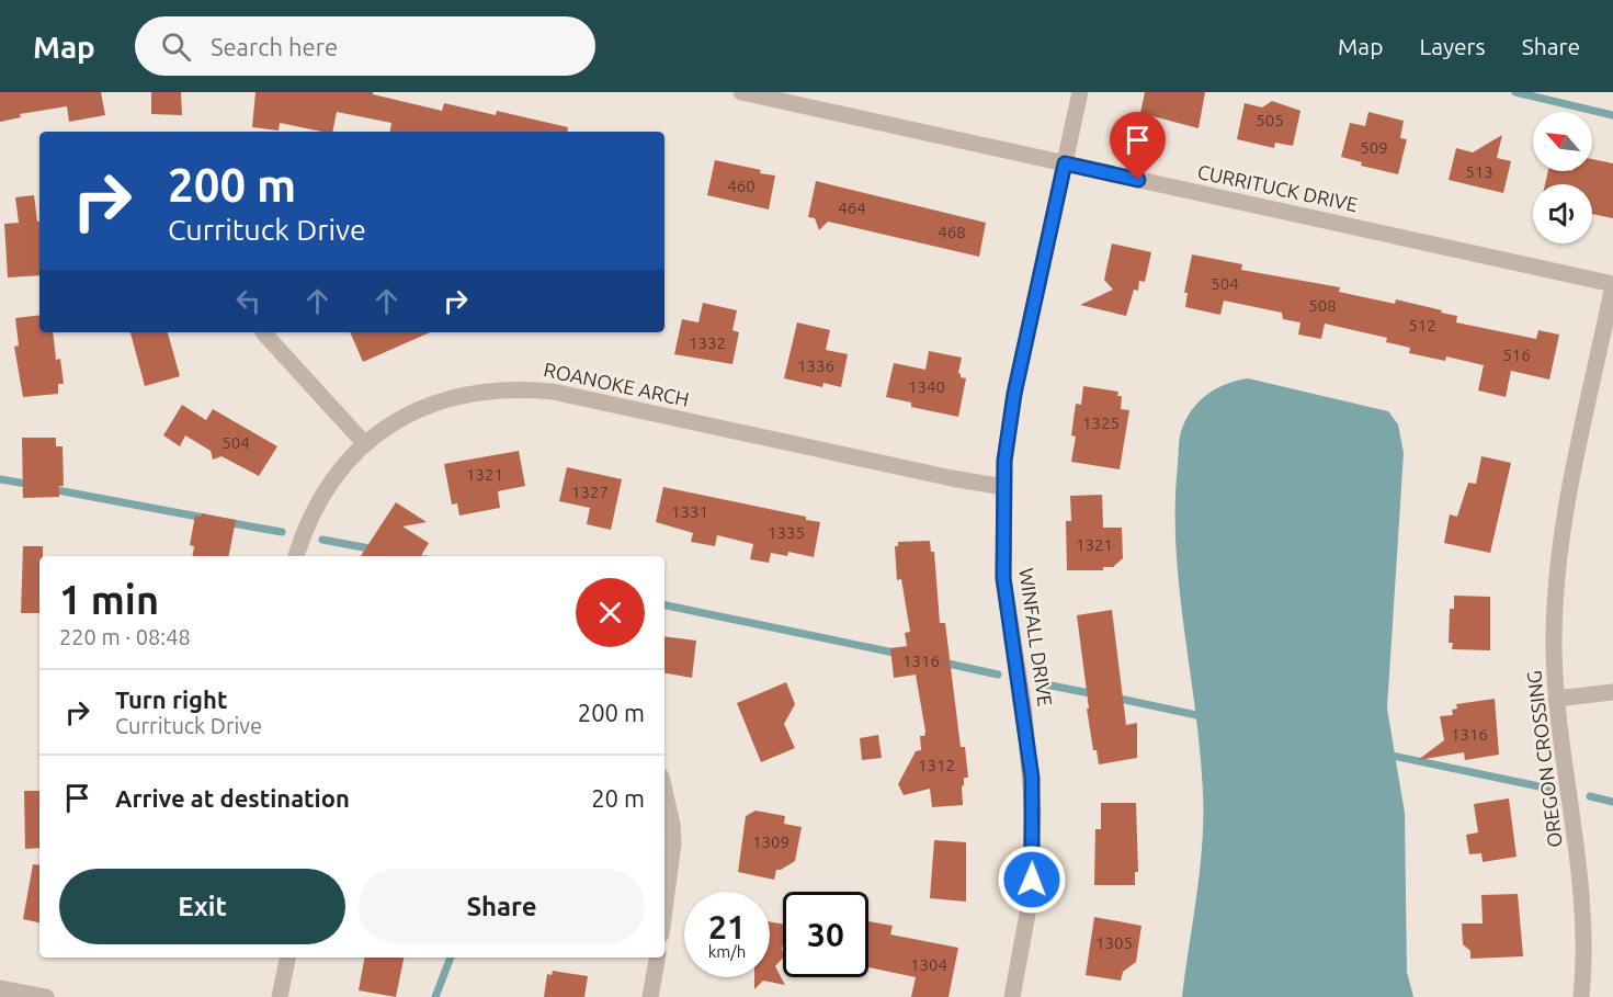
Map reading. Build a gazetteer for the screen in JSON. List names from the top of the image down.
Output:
{
  "streets": {
    "street": [
      "CURRITUCK DRIVE",
      "ROANOKE ARCH",
      "WINFALL DRIVE",
      "OREGON CROSSING"
    ]
  },
  "crossings": [
    ["CURRITUCK DRIVE", "WINFALL DRIVE"],
    ["CURRITUCK DRIVE", "OREGON CROSSING"],
    ["ROANOKE ARCH", "WINFALL DRIVE"]
  ],
  "house_numbers": [
    "505",
    "509",
    "513",
    "460",
    "464",
    "468",
    "504",
    "508",
    "512",
    "1332",
    "516",
    "1336",
    "1340",
    "1325",
    "504",
    "1321",
    "1327",
    "1331",
    "1335",
    "1321",
    "1316",
    "1316",
    "1312",
    "1309",
    "1305",
    "1304"
  ],
  "north": "top left",
  "page": {
    "header": "Map",
    "search": "Search here",
    "nav": ["Map", "Layers", "Share"],
    "turn": ["200 m", "Currituck Drive"],
    "heading": ["1 min", "220 m · 08:48"],
    "list": [
      {
        "name": "Turn right",
        "note": "Currituck Drive",
        "value": "200 m"
      },
      {
        "name": "Arrive at destination",
        "value": "20 m"
      }
    ],
    "buttons": ["Exit", "Share"],
    "speed": "21 km/h",
    "limit": "30"
  }
}
